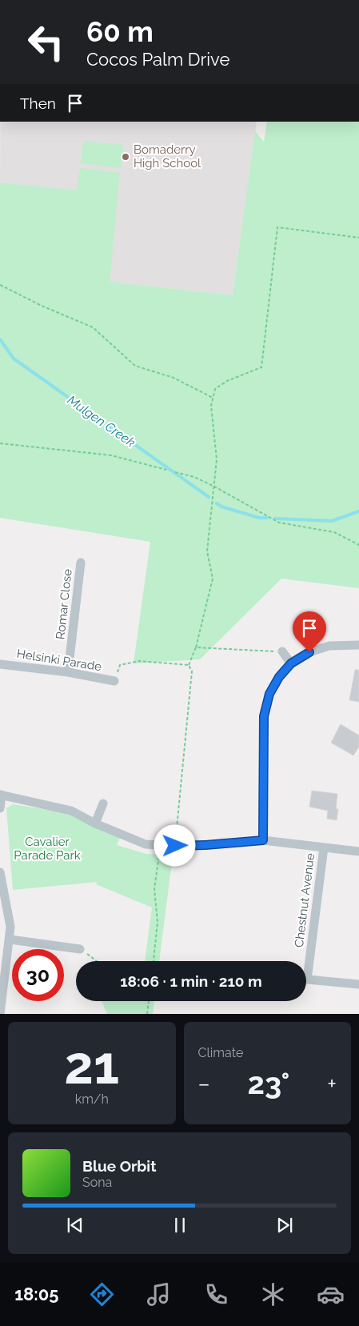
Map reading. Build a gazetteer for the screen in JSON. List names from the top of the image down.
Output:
{
  "streets": {
    "street": ["Romar Close", "Helsinki Parade", "Chestnut Avenue"]
  },
  "crossings": [
    ["Romar Close", "Helsinki Parade"]
  ],
  "water": ["Mulgen Creek"],
  "parks": ["Cavalier Parade Park"],
  "places": ["Bomaderry High School"],
  "page": {
    "turn": ["60 m", "Cocos Palm Drive"],
    "then": "Then",
    "limit": "30",
    "trip": "18:06 · 1 min · 210 m",
    "tile": [
      ["21", "km/h"],
      "Climate"
    ],
    "heat": ["−", "23°", "+"],
    "song": ["Blue Orbit", "Sona"],
    "tabs": "18:05"
  }
}
